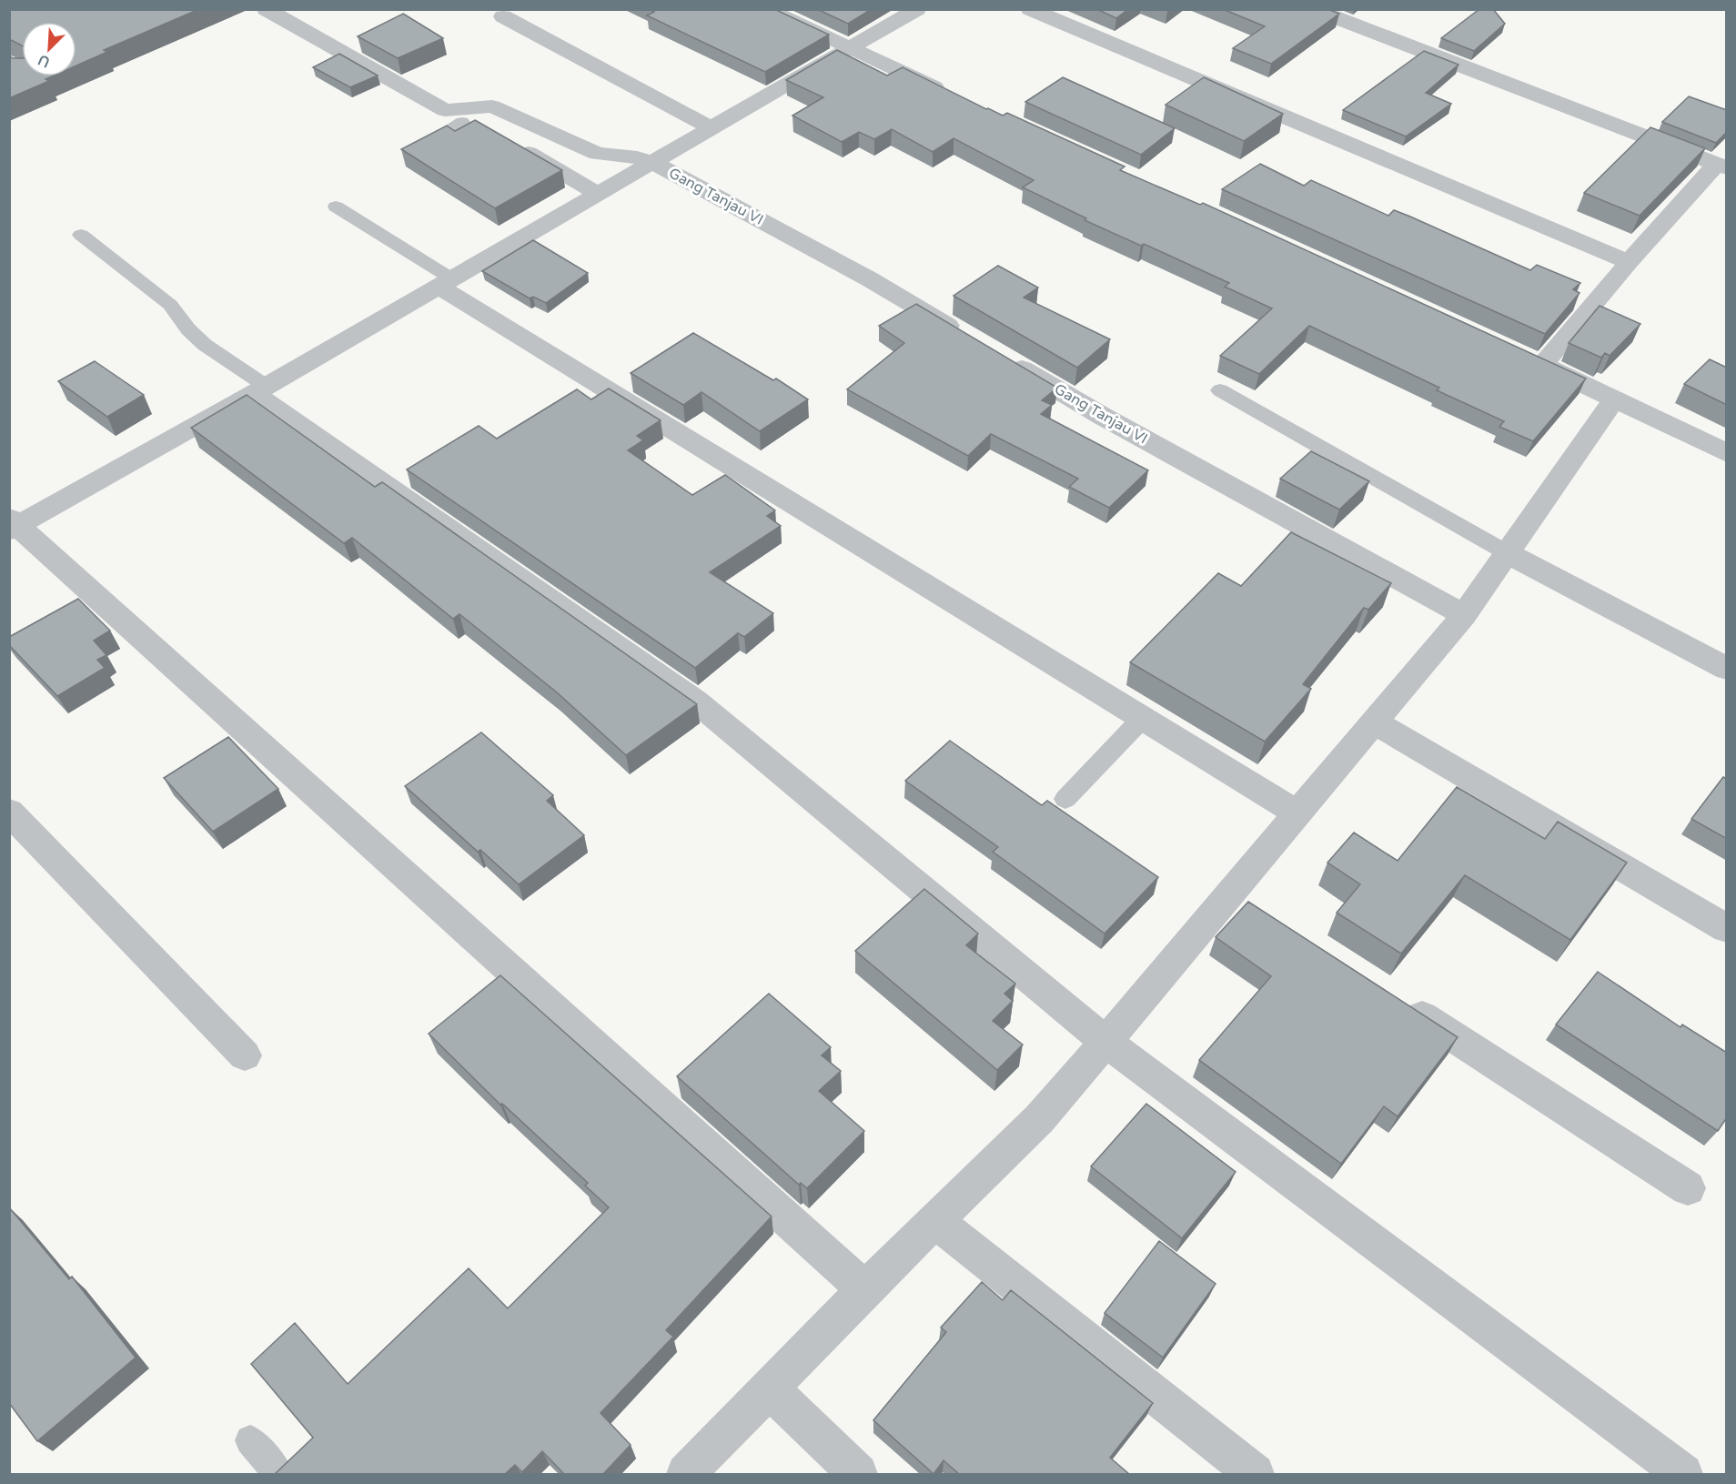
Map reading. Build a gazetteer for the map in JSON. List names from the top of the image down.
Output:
{
  "streets": {
    "street": ["Gang Tanjau VI"]
  },
  "north": "bottom left"
}
